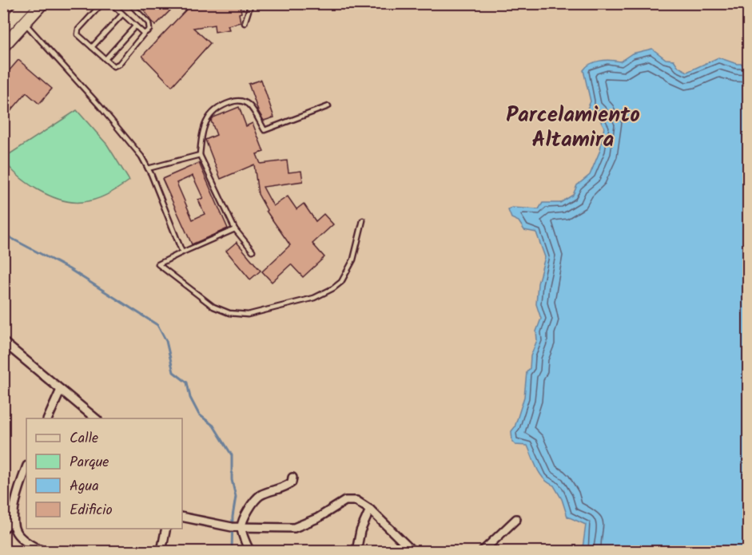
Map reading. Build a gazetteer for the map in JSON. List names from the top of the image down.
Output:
{
  "districts": ["Parcelamiento Altamira"],
  "legend": [
    "Calle",
    "Parque",
    "Agua",
    "Edificio"
  ]
}
